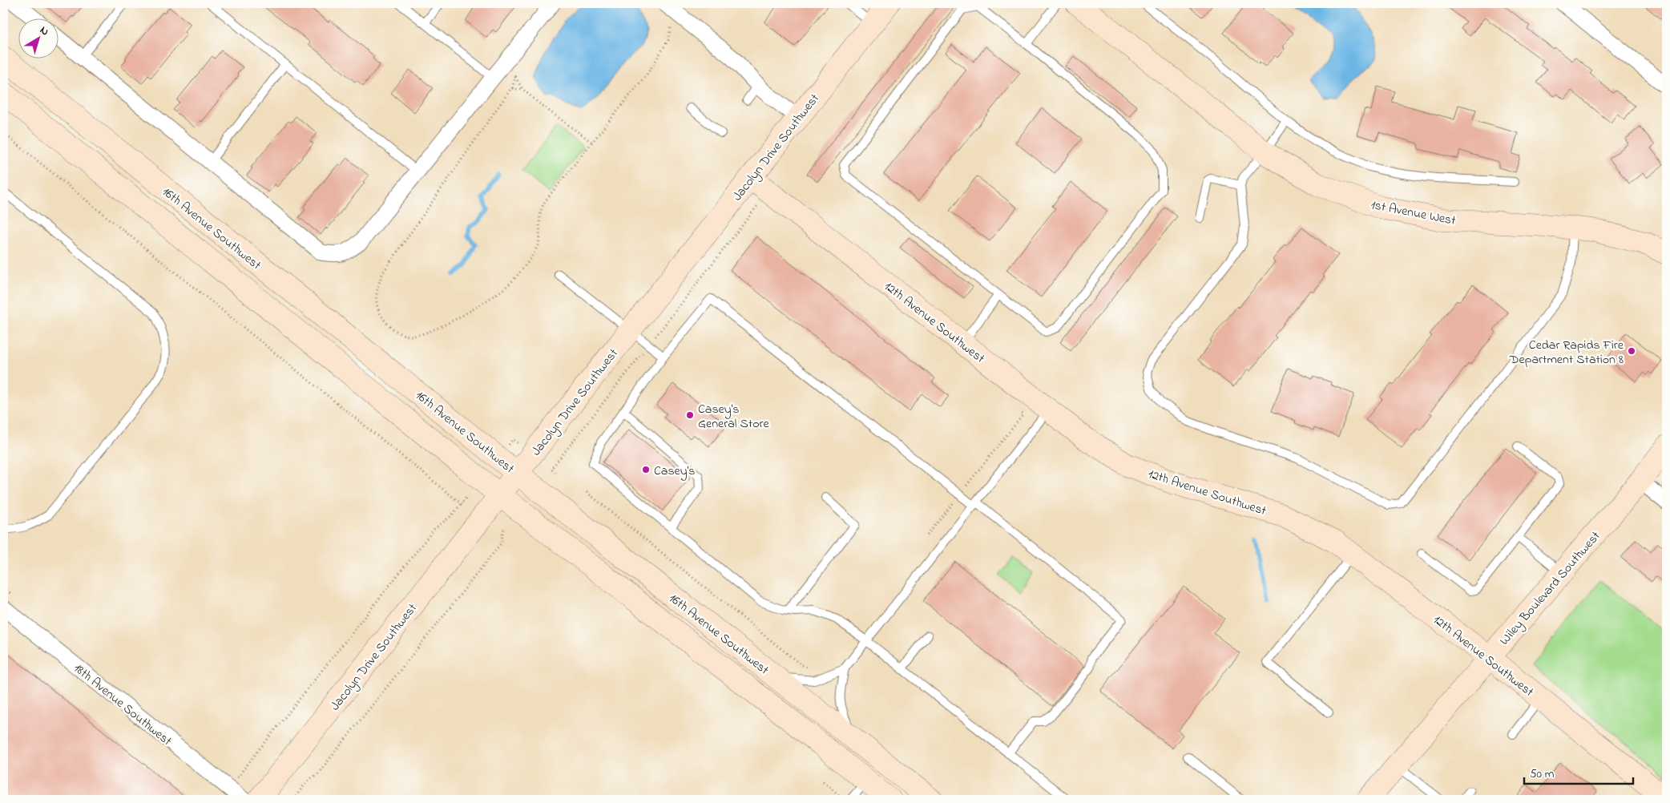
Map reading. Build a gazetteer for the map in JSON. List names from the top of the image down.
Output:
{
  "streets": {
    "street": [
      "Jacolyn Drive Southwest",
      "1st Avenue West",
      "16th Avenue Southwest",
      "12th Avenue Southwest",
      "Wiley Boulevard Southwest",
      "18th Avenue Southwest"
    ]
  },
  "crossings": [
    ["Jacolyn Drive Southwest", "16th Avenue Southwest"],
    ["Jacolyn Drive Southwest", "12th Avenue Southwest"],
    ["12th Avenue Southwest", "Wiley Boulevard Southwest"]
  ],
  "places": ["Cedar Rapids Fire Department Station 8", "Casey's General Store", "Casey's"],
  "scale_bar": "50 m",
  "north": "top right"
}
